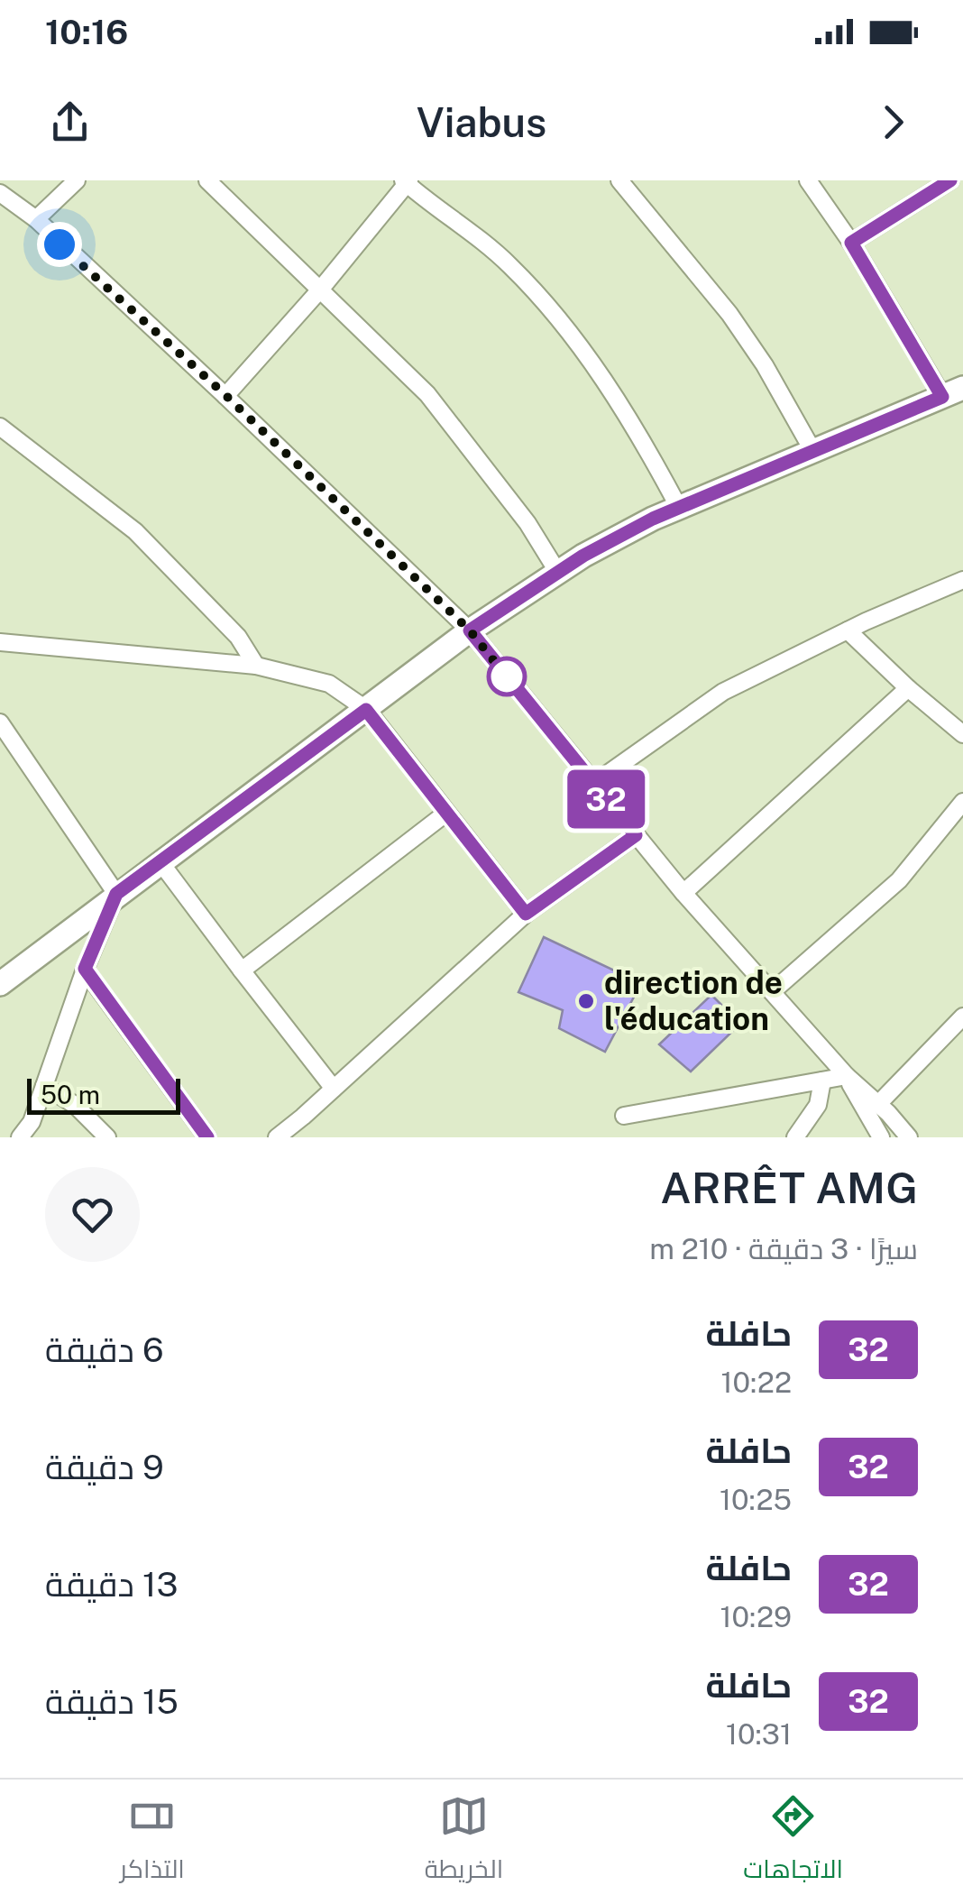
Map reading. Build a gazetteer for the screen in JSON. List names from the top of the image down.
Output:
{
  "places": ["direction de l'éducation"],
  "lines": ["bus line 32"],
  "scale_bar": "50 m",
  "page": {
    "status": "10:16",
    "header": "Viabus",
    "on_map": "32",
    "scale": "50 m",
    "heading": ["ARRÊT AMG", "سيرًا · 3 دقيقة · 210 m"],
    "list": [
      {
        "mark": "32",
        "name": "حافلة",
        "note": "10:22",
        "value": "6 دقيقة"
      },
      {
        "mark": "32",
        "name": "حافلة",
        "note": "10:25",
        "value": "9 دقيقة"
      },
      {
        "mark": "32",
        "name": "حافلة",
        "note": "10:29",
        "value": "13 دقيقة"
      },
      {
        "mark": "32",
        "name": "حافلة",
        "note": "10:31",
        "value": "15 دقيقة"
      }
    ],
    "tabs": ["الاتجاهات", "الخريطة", "التذاكر"]
  }
}
